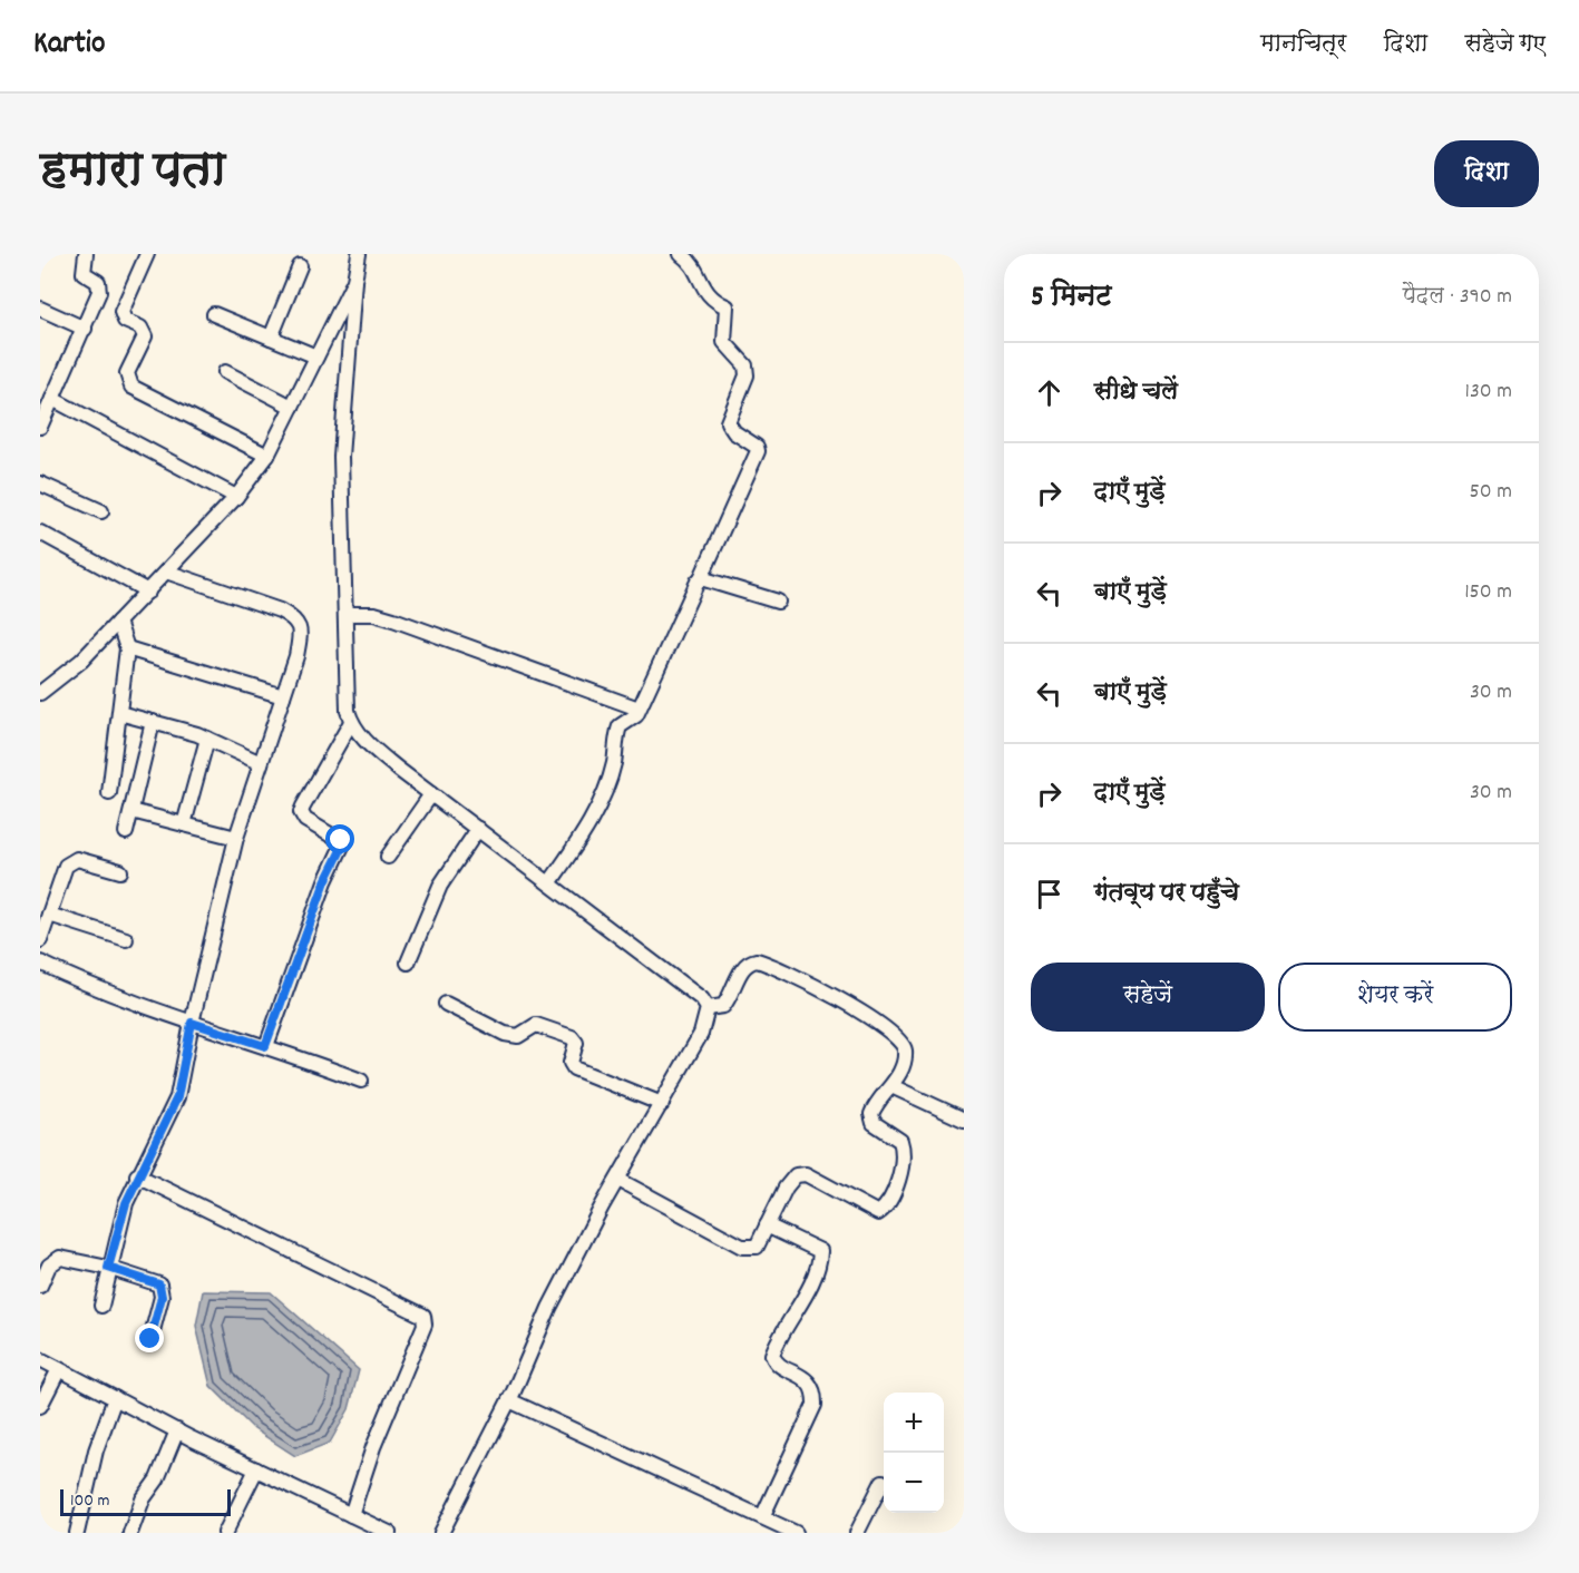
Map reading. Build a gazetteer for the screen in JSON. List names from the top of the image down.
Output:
{
  "scale_bar": "100 m",
  "page": {
    "header": "Kartio",
    "nav": ["मानचित्र", "दिशा", "सहेजे गए"],
    "title": "हमारा पता",
    "buttons": [
      "दिशा",
      ["सहेजें", "शेयर करें"]
    ],
    "heading": ["5 मिनट", "पैदल · 390 m"],
    "list": [
      ["सीधे चलें", "130 m"],
      ["दाएँ मुड़ें", "50 m"],
      ["बाएँ मुड़ें", "150 m"],
      ["बाएँ मुड़ें", "30 m"],
      ["दाएँ मुड़ें", "30 m"],
      "गंतव्य पर पहुँचे"
    ],
    "map_buttons": ["+", "−"],
    "scale": "100 m"
  }
}
